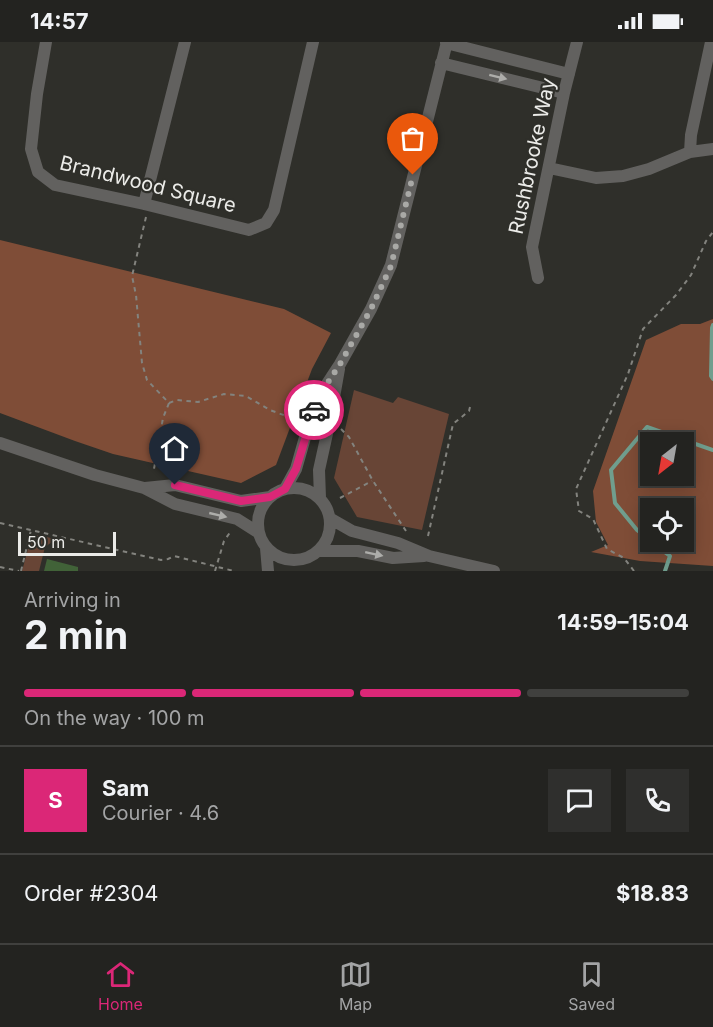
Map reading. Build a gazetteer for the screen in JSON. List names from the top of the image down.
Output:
{
  "streets": {
    "street": ["Rushbrooke Way", "Brandwood Square"]
  },
  "scale_bar": "50 m",
  "north": "bottom left",
  "page": {
    "status": "14:57",
    "scale": "50 m",
    "heading": ["2 min", "Arriving in", "14:59–15:04"],
    "panel": [
      "Sam",
      "Courier · 4.6",
      "Order #2304",
      "$18.83"
    ],
    "bar": "On the way · 100 m",
    "round": "S",
    "tabs": ["Home", "Map", "Saved"]
  }
}
